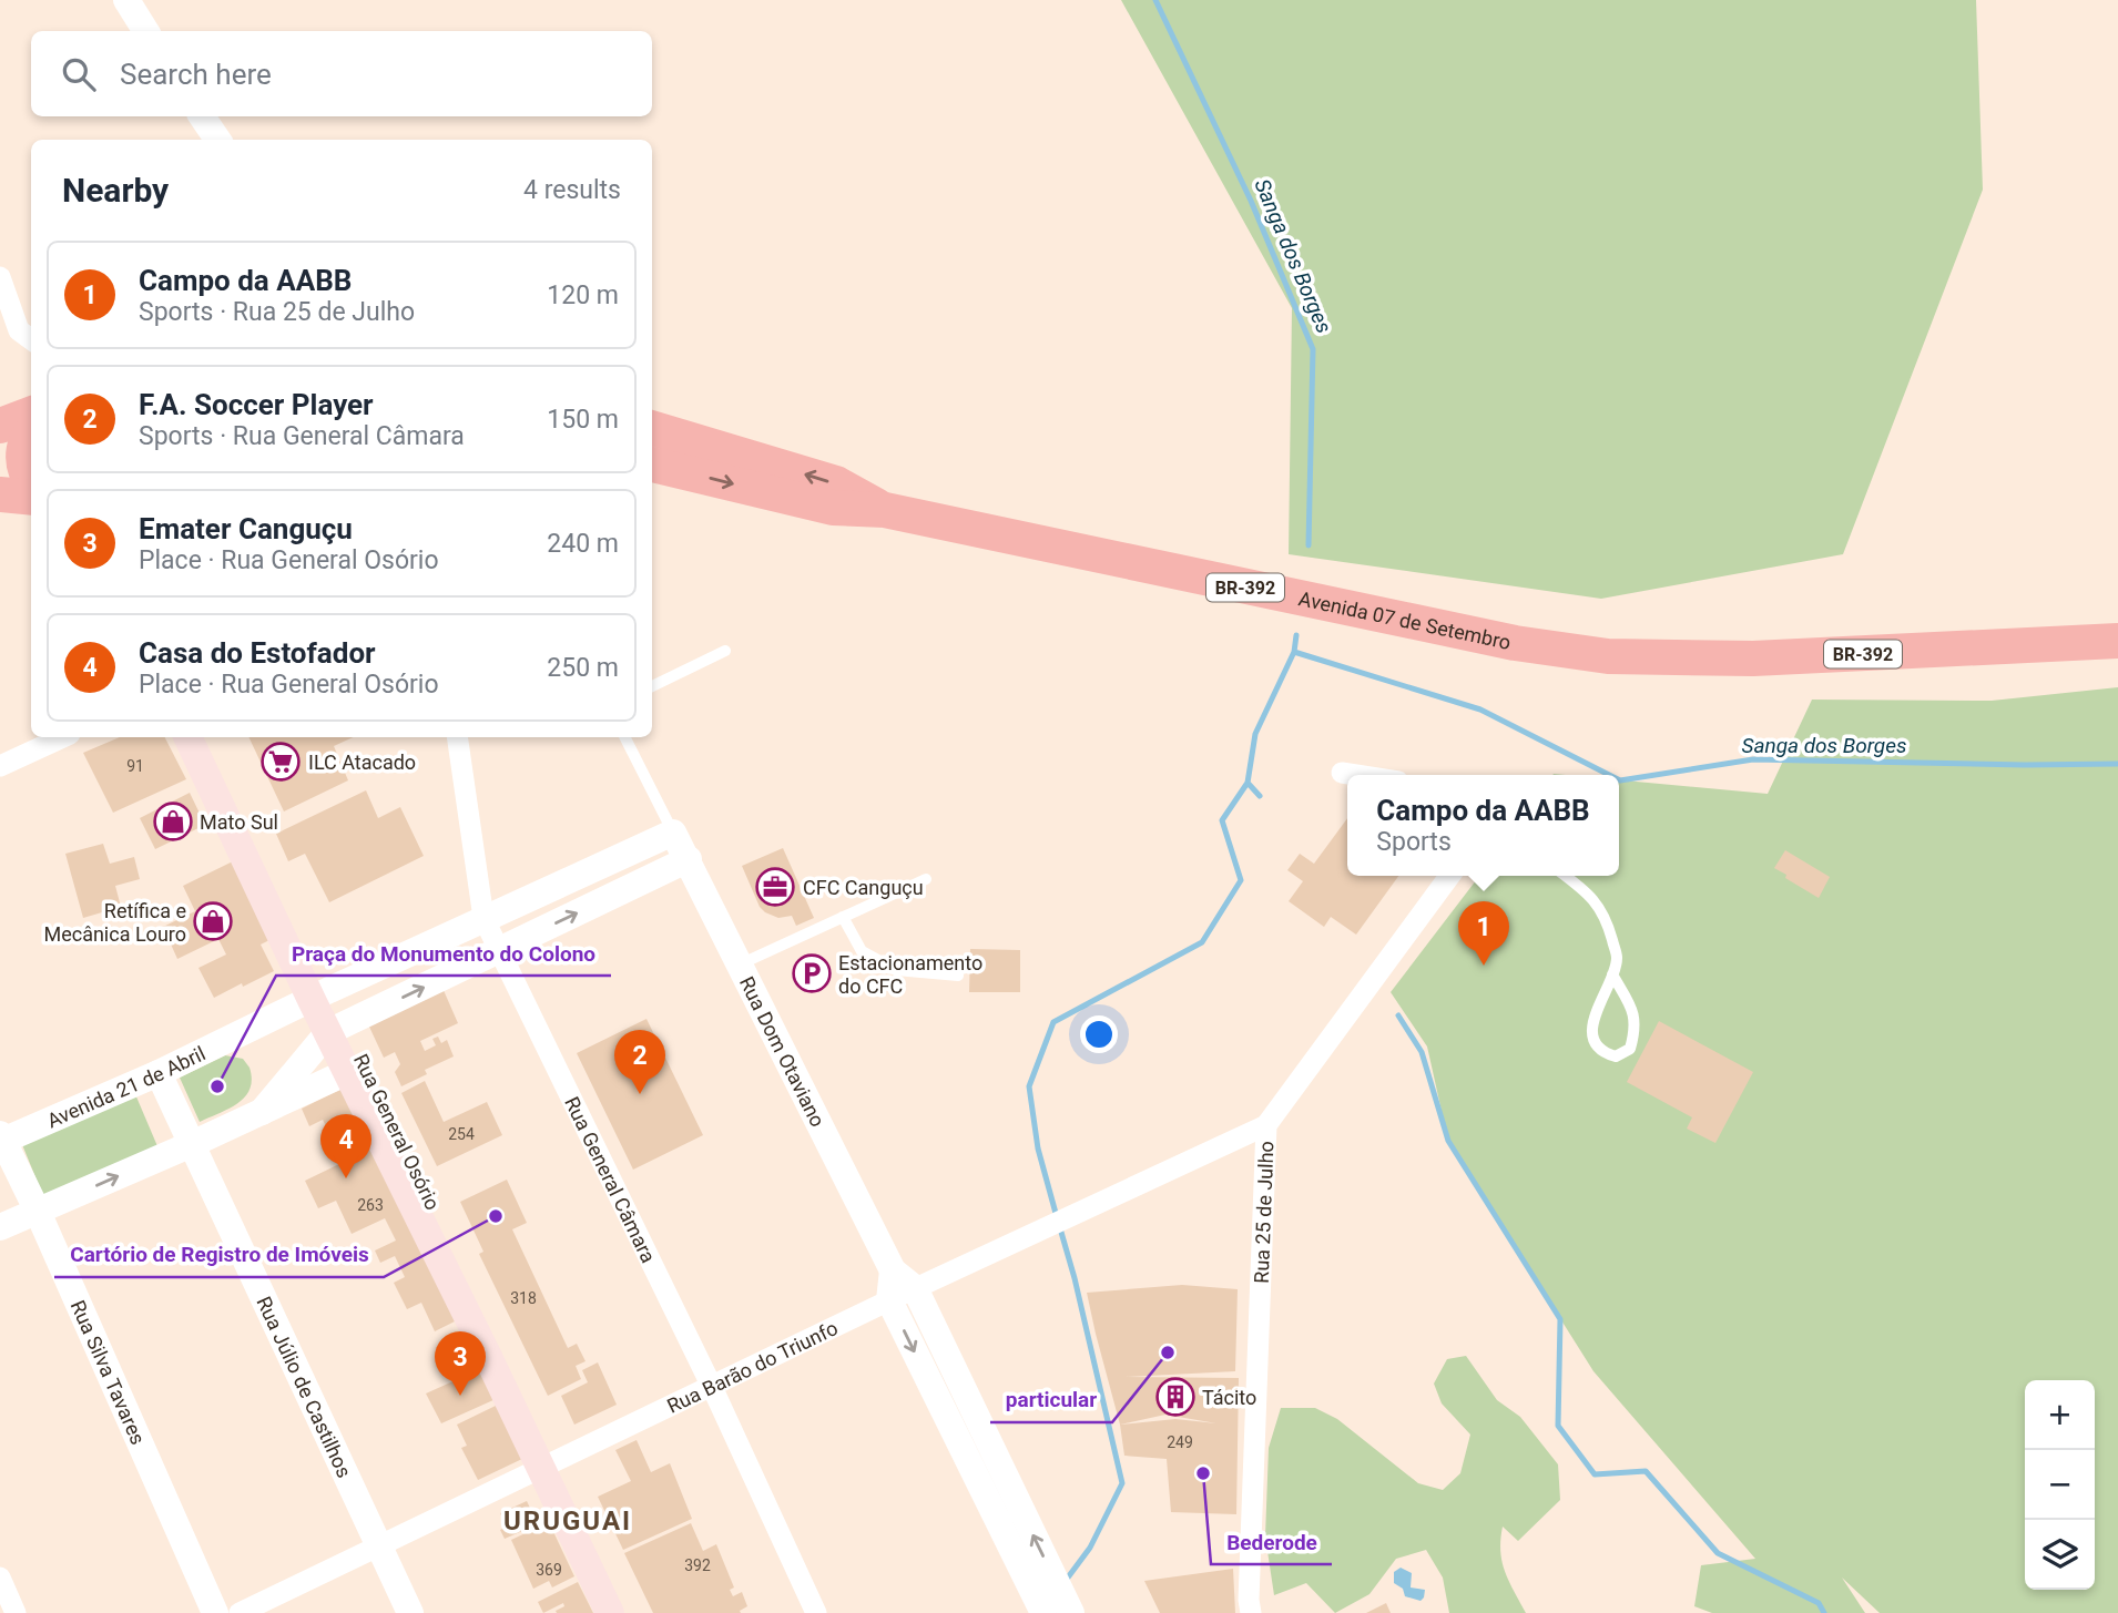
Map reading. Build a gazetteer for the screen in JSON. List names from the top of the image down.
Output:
{
  "streets": {
    "highway": ["BR-392", "Avenida 07 de Setembro"],
    "main road": ["Rua General Osório"],
    "street": [
      "Rua Dom Otaviano",
      "Avenida 21 de Abril",
      "Rua General Câmara",
      "Rua 25 de Julho",
      "Rua Barão do Triunfo",
      "Rua Silva Tavares",
      "Rua Júlio de Castilhos"
    ]
  },
  "crossings": [
    ["Rua Dom Otaviano", "Avenida 21 de Abril"],
    ["Rua Dom Otaviano", "Rua Barão do Triunfo"],
    ["Avenida 21 de Abril", "Rua General Osório"],
    ["Avenida 21 de Abril", "Rua General Câmara"],
    ["Avenida 21 de Abril", "Rua Silva Tavares"],
    ["Avenida 21 de Abril", "Rua Júlio de Castilhos"],
    ["Rua General Osório", "Rua Barão do Triunfo"],
    ["Rua General Câmara", "Rua Barão do Triunfo"],
    ["Rua 25 de Julho", "Rua Barão do Triunfo"],
    ["Rua Barão do Triunfo", "Rua Júlio de Castilhos"]
  ],
  "districts": ["URUGUAI"],
  "water": ["Sanga dos Borges"],
  "places": {
    "supermarket": ["ILC Atacado"],
    "shop": ["Mato Sul", "Retífica e Mecânica Louro"],
    "office": ["CFC Canguçu"],
    "parking": ["Estacionamento do CFC"],
    "other": [
      "Praça do Monumento do Colono",
      "Cartório de Registro de Imóveis",
      "particular",
      "Bederode"
    ],
    "building": ["Tácito"]
  },
  "house_numbers": [
    "91",
    "254",
    "263",
    "318",
    "249",
    "392",
    "369"
  ],
  "page": {
    "search": "Search here",
    "heading": ["Nearby", "4 results"],
    "list": [
      {
        "mark": "1",
        "name": "Campo da AABB",
        "note": "Sports · Rua 25 de Julho",
        "value": "120 m"
      },
      {
        "mark": "2",
        "name": "F.A. Soccer Player",
        "note": "Sports · Rua General Câmara",
        "value": "150 m"
      },
      {
        "mark": "3",
        "name": "Emater Canguçu",
        "note": "Place · Rua General Osório",
        "value": "240 m"
      },
      {
        "mark": "4",
        "name": "Casa do Estofador",
        "note": "Place · Rua General Osório",
        "value": "250 m"
      }
    ],
    "popup": ["Campo da AABB", "Sports"],
    "pins": [
      "1",
      "2",
      "4",
      "3"
    ],
    "map_buttons": ["+", "−"]
  }
}
